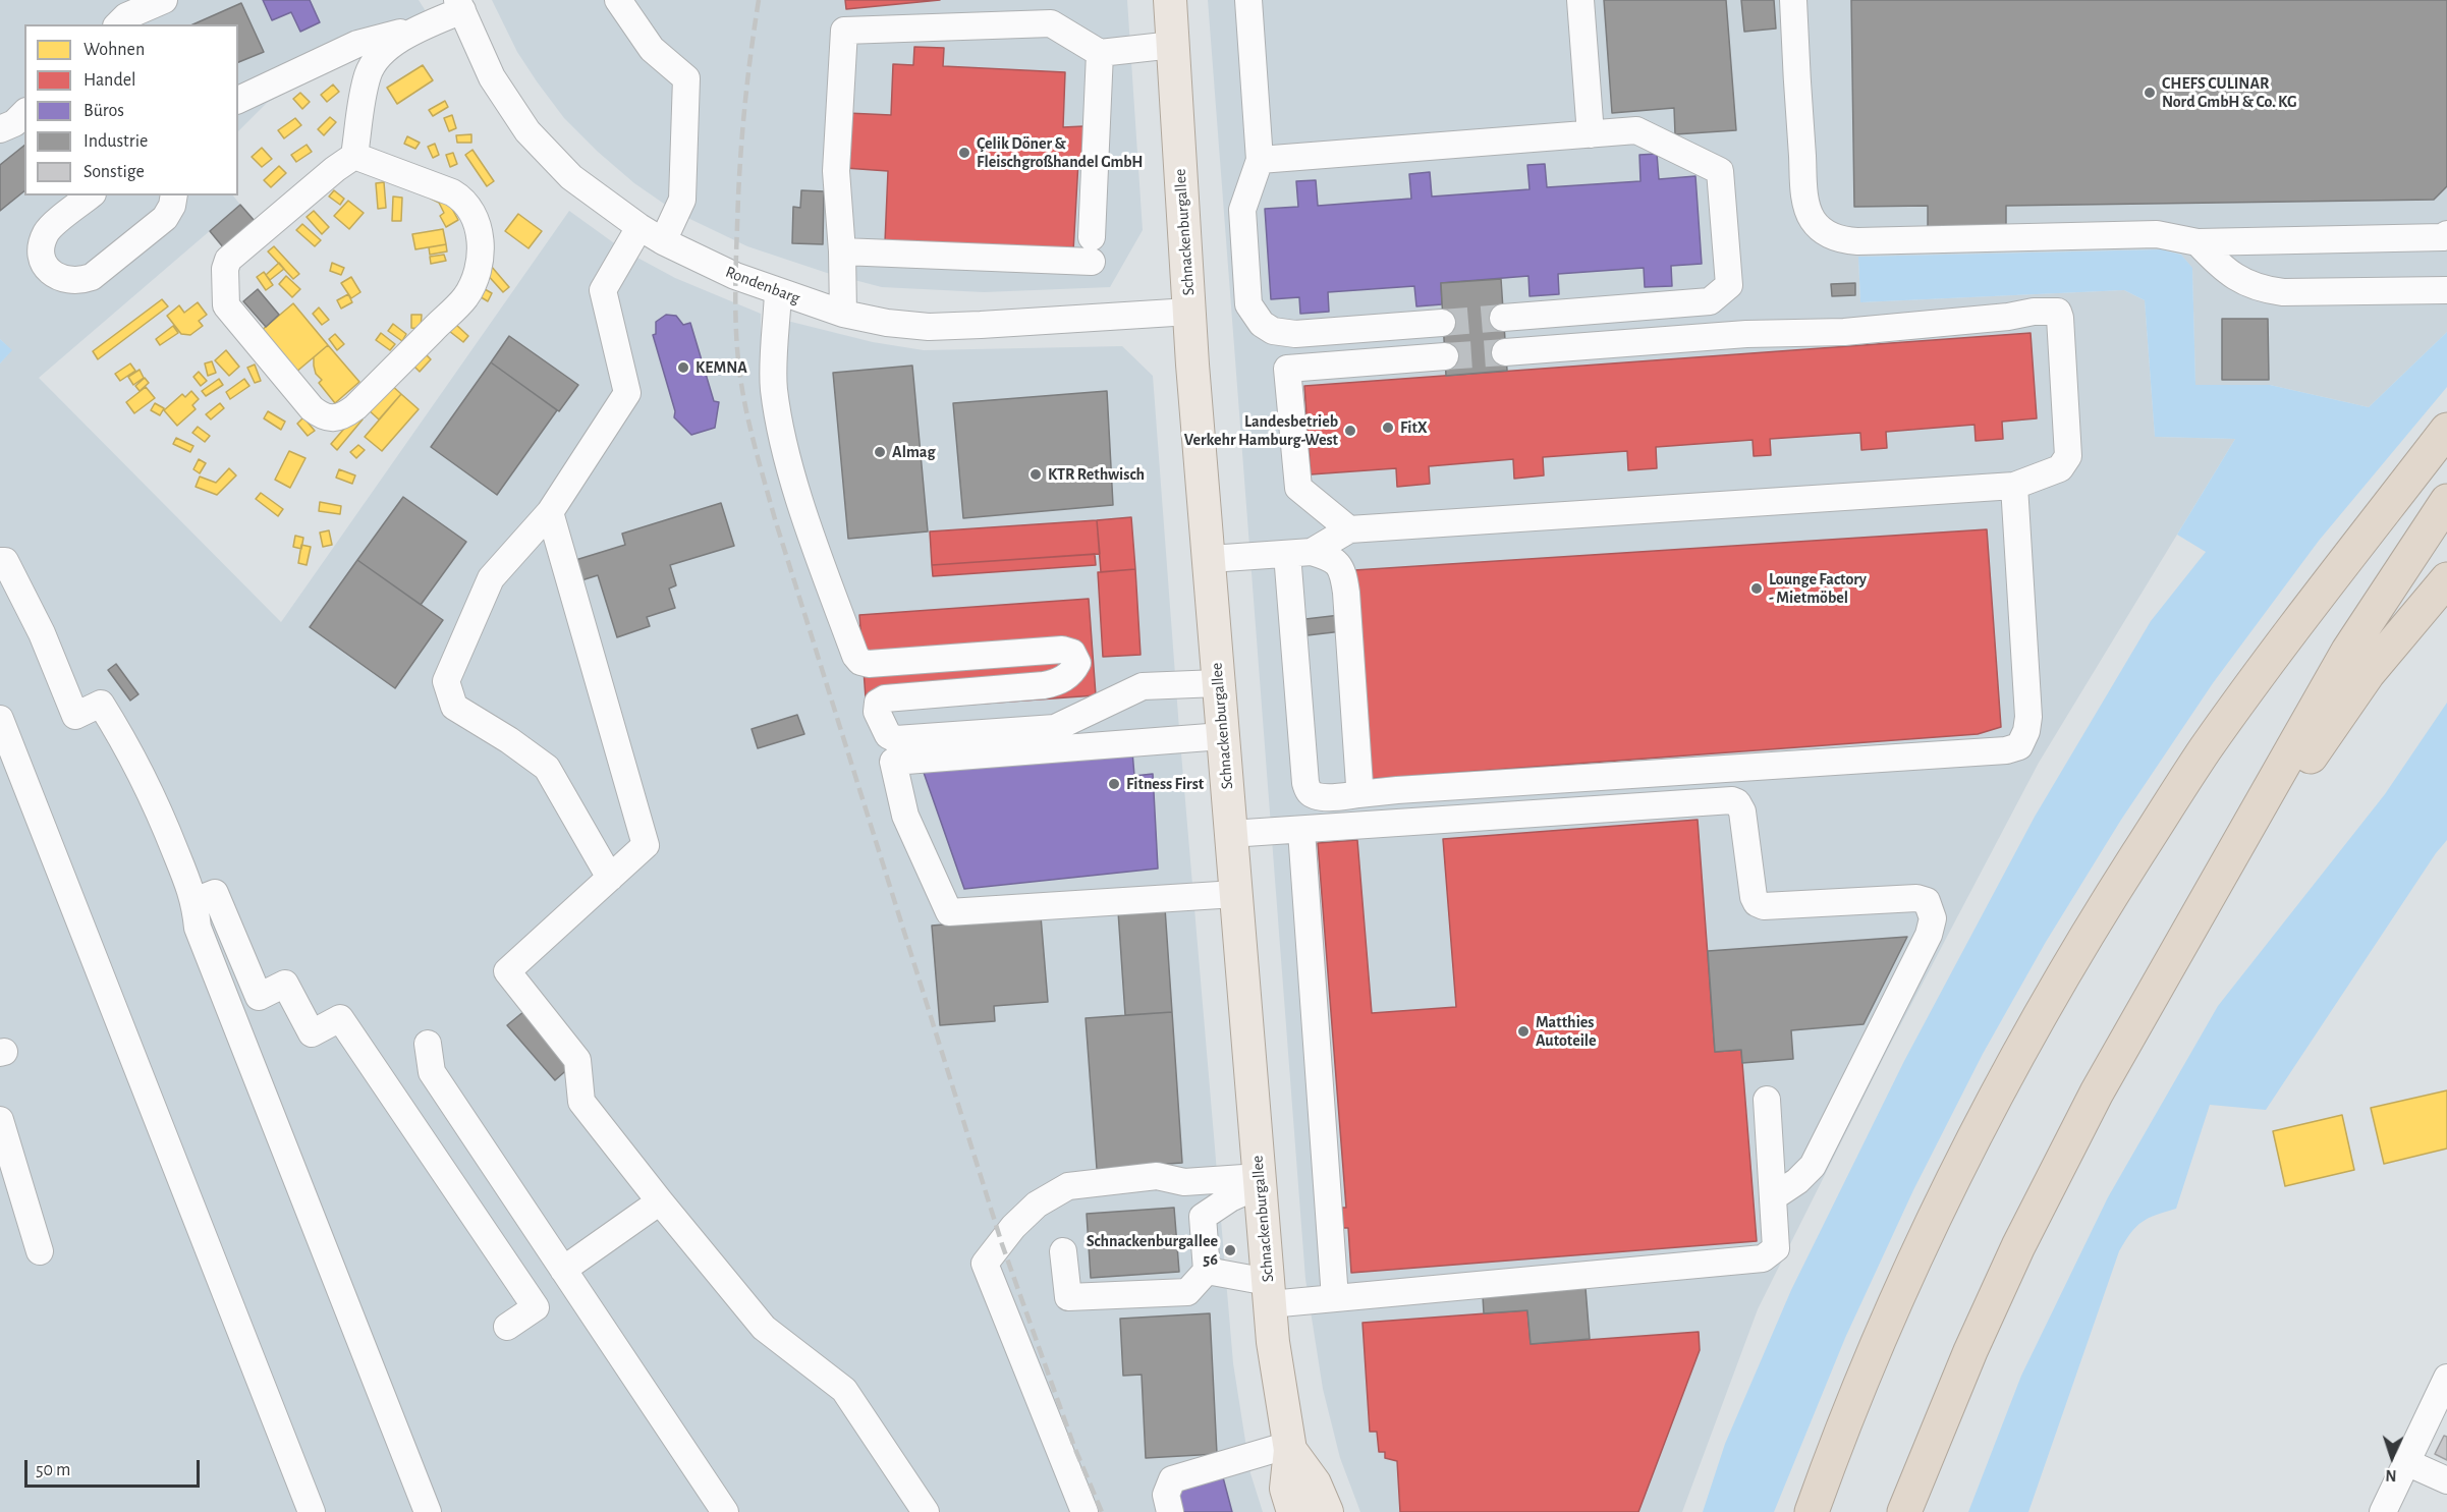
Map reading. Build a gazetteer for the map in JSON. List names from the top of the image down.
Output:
{
  "streets": {
    "main road": ["Schnackenburgallee"],
    "street": ["Rondenbarg"]
  },
  "crossings": [
    ["Schnackenburgallee", "Rondenbarg"]
  ],
  "places": [
    "CHEFS CULINAR Nord GmbH & Co. KG",
    "Çelik Döner & Fleischgroßhandel GmbH",
    "KEMNA",
    "FitX",
    "Landesbetrieb Verkehr Hamburg-West",
    "Almag",
    "KTR Rethwisch",
    "Lounge Factory - Mietmöbel",
    "Fitness First",
    "Matthies Autoteile",
    "Schnackenburgallee 56"
  ],
  "legend": [
    "Wohnen",
    "Handel",
    "Büros",
    "Industrie",
    "Sonstige"
  ],
  "scale_bar": "50 m",
  "north": "bottom"
}
